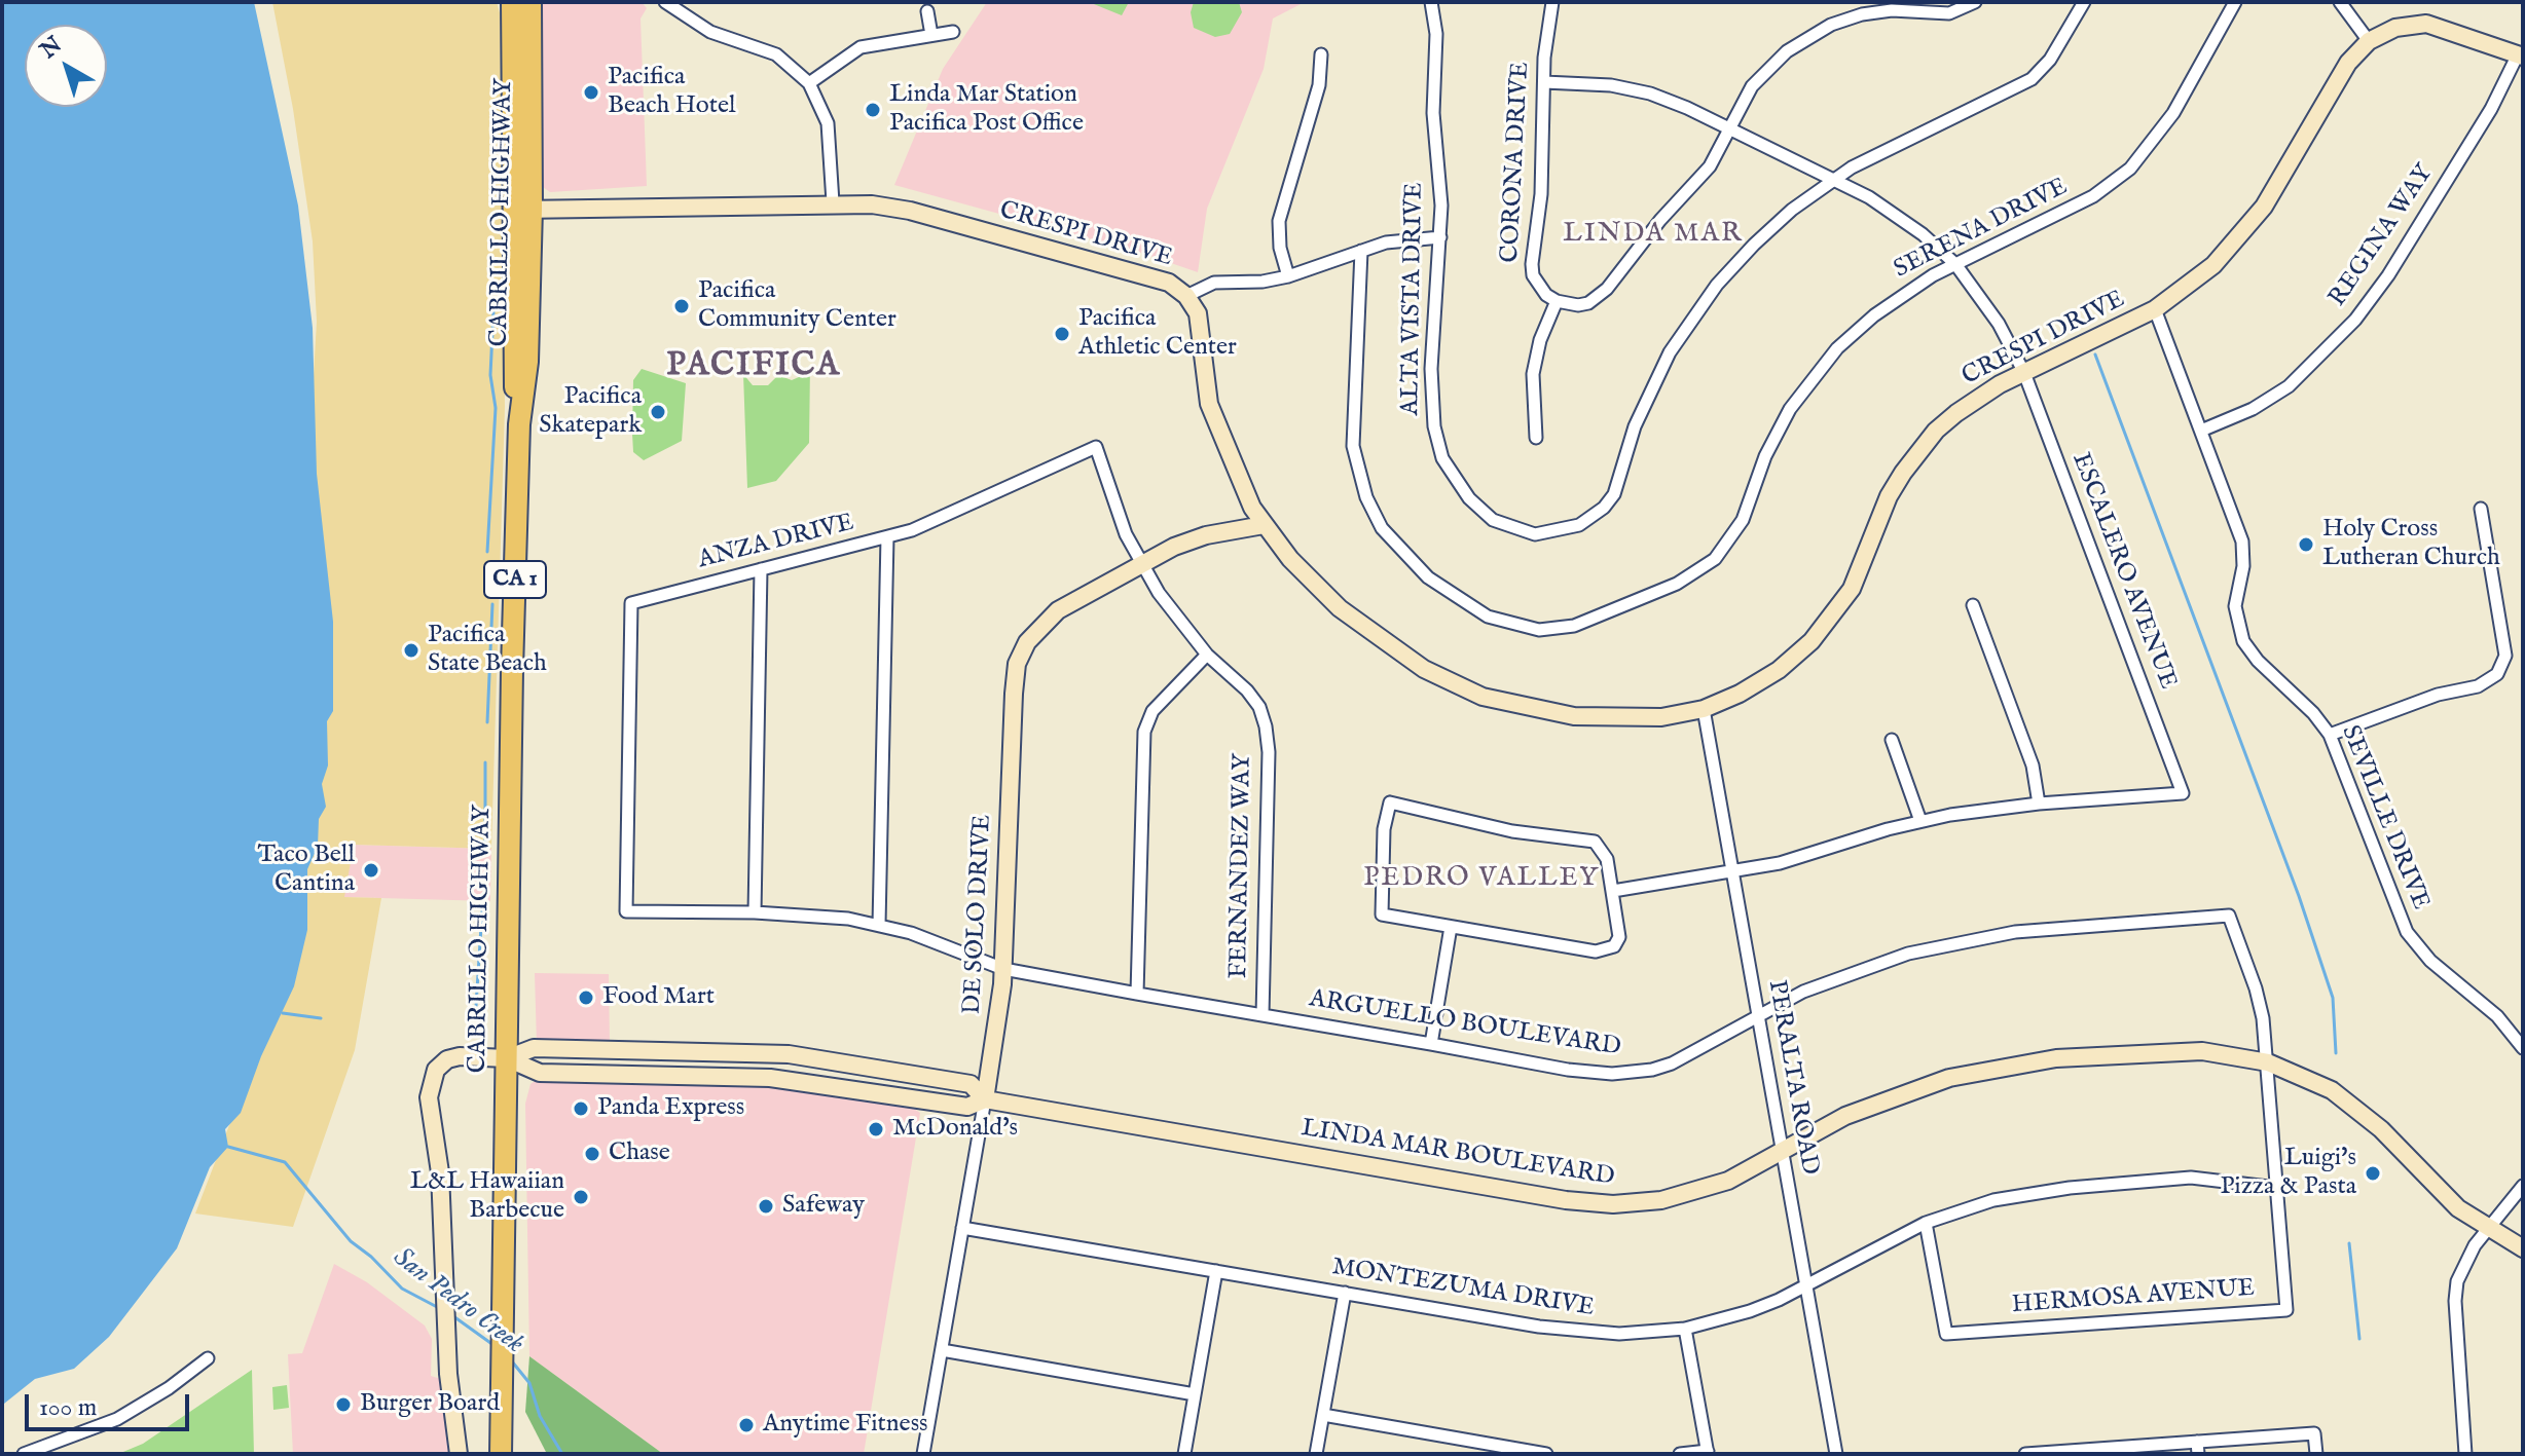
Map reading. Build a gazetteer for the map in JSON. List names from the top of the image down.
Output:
{
  "streets": {
    "highway": ["CABRILLO HIGHWAY", "CA 1"],
    "street": [
      "CORONA DRIVE",
      "SERENA DRIVE",
      "CRESPI DRIVE",
      "REGINA WAY",
      "ALTA VISTA DRIVE",
      "ANZA DRIVE",
      "ESCALERO AVENUE",
      "SEVILLE DRIVE",
      "FERNANDEZ WAY",
      "DE SOLO DRIVE",
      "ARGUELLO BOULEVARD",
      "PERALTA ROAD",
      "LINDA MAR BOULEVARD",
      "MONTEZUMA DRIVE",
      "HERMOSA AVENUE"
    ]
  },
  "crossings": [
    ["CORONA DRIVE", "ESCALERO AVENUE"],
    ["CABRILLO HIGHWAY", "CRESPI DRIVE"],
    ["CABRILLO HIGHWAY", "LINDA MAR BOULEVARD"],
    ["SERENA DRIVE", "ESCALERO AVENUE"],
    ["CRESPI DRIVE", "REGINA WAY"],
    ["CRESPI DRIVE", "ESCALERO AVENUE"],
    ["CRESPI DRIVE", "SEVILLE DRIVE"],
    ["CRESPI DRIVE", "DE SOLO DRIVE"],
    ["CRESPI DRIVE", "PERALTA ROAD"],
    ["REGINA WAY", "SEVILLE DRIVE"],
    ["ALTA VISTA DRIVE", "ESCALERO AVENUE"],
    ["ANZA DRIVE", "FERNANDEZ WAY"],
    ["ANZA DRIVE", "DE SOLO DRIVE"],
    ["ANZA DRIVE", "ARGUELLO BOULEVARD"],
    ["ESCALERO AVENUE", "PERALTA ROAD"],
    ["FERNANDEZ WAY", "DE SOLO DRIVE"],
    ["FERNANDEZ WAY", "ARGUELLO BOULEVARD"],
    ["DE SOLO DRIVE", "ARGUELLO BOULEVARD"],
    ["DE SOLO DRIVE", "LINDA MAR BOULEVARD"],
    ["DE SOLO DRIVE", "MONTEZUMA DRIVE"],
    ["ARGUELLO BOULEVARD", "PERALTA ROAD"],
    ["ARGUELLO BOULEVARD", "LINDA MAR BOULEVARD"],
    ["ARGUELLO BOULEVARD", "HERMOSA AVENUE"],
    ["PERALTA ROAD", "LINDA MAR BOULEVARD"],
    ["PERALTA ROAD", "MONTEZUMA DRIVE"],
    ["LINDA MAR BOULEVARD", "HERMOSA AVENUE"],
    ["MONTEZUMA DRIVE", "HERMOSA AVENUE"]
  ],
  "districts": ["LINDA MAR", "PACIFICA", "PEDRO VALLEY"],
  "water": ["San Pedro Creek"],
  "places": [
    "Pacifica Beach Hotel",
    "Linda Mar Station Pacifica Post Office",
    "Pacifica Community Center",
    "Pacifica Athletic Center",
    "Pacifica Skatepark",
    "Holy Cross Lutheran Church",
    "Pacifica State Beach",
    "Taco Bell Cantina",
    "Food Mart",
    "Panda Express",
    "McDonald's",
    "Chase",
    "Luigi's Pizza & Pasta",
    "L&L Hawaiian Barbecue",
    "Safeway",
    "Burger Board",
    "Anytime Fitness"
  ],
  "scale_bar": "100 m",
  "north": "top left"
}
